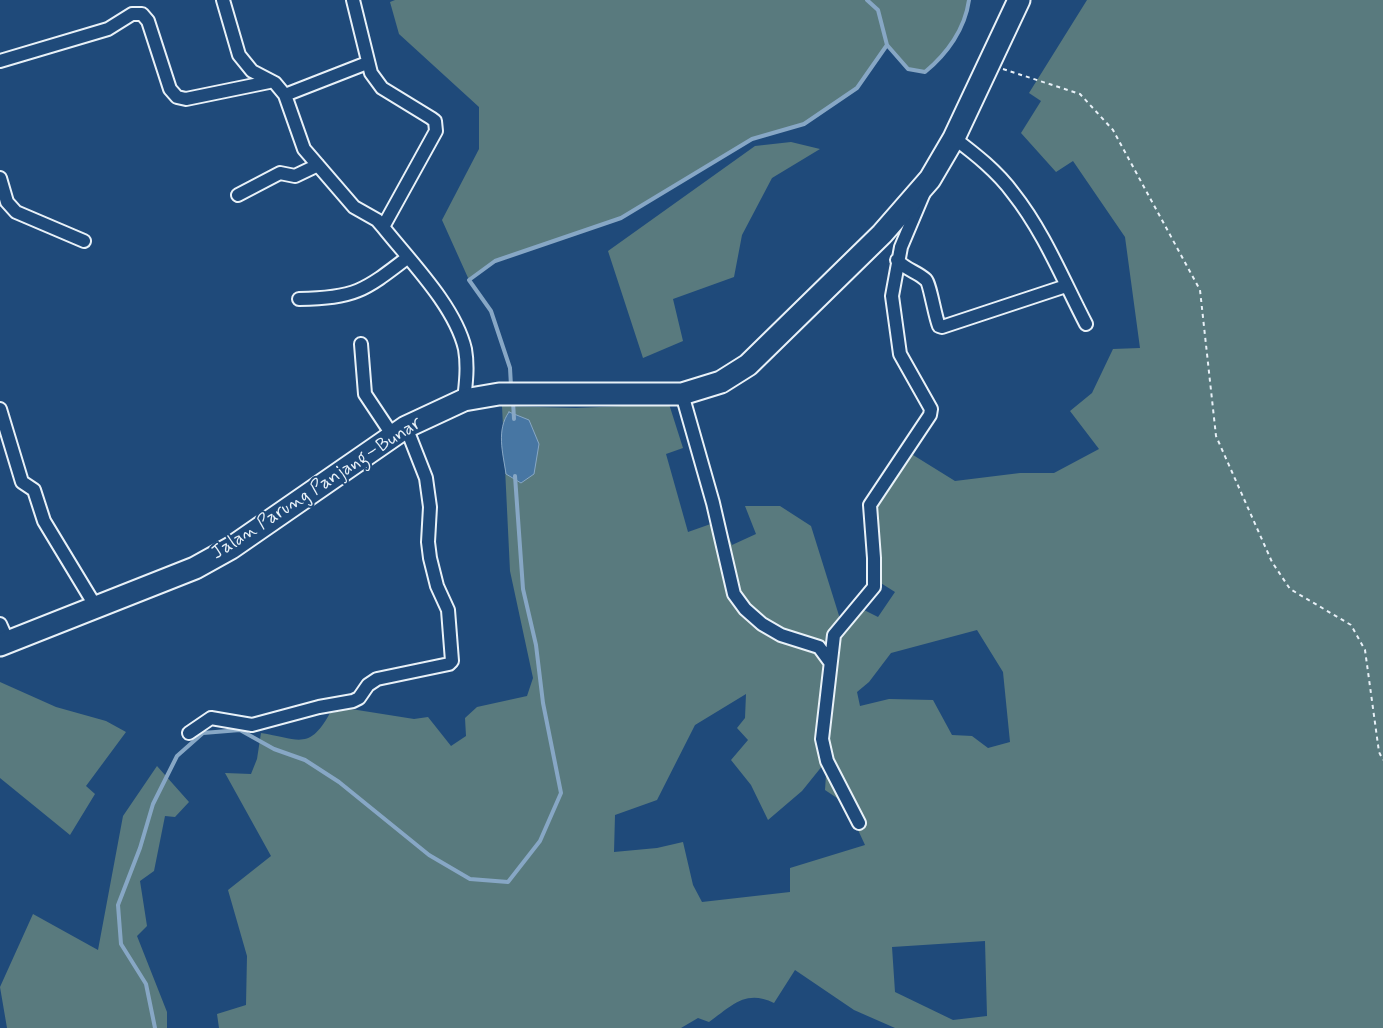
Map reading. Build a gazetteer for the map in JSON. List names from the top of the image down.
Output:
{
  "streets": {
    "main road": ["Jalan Parung Panjang–Bunar"]
  }
}
